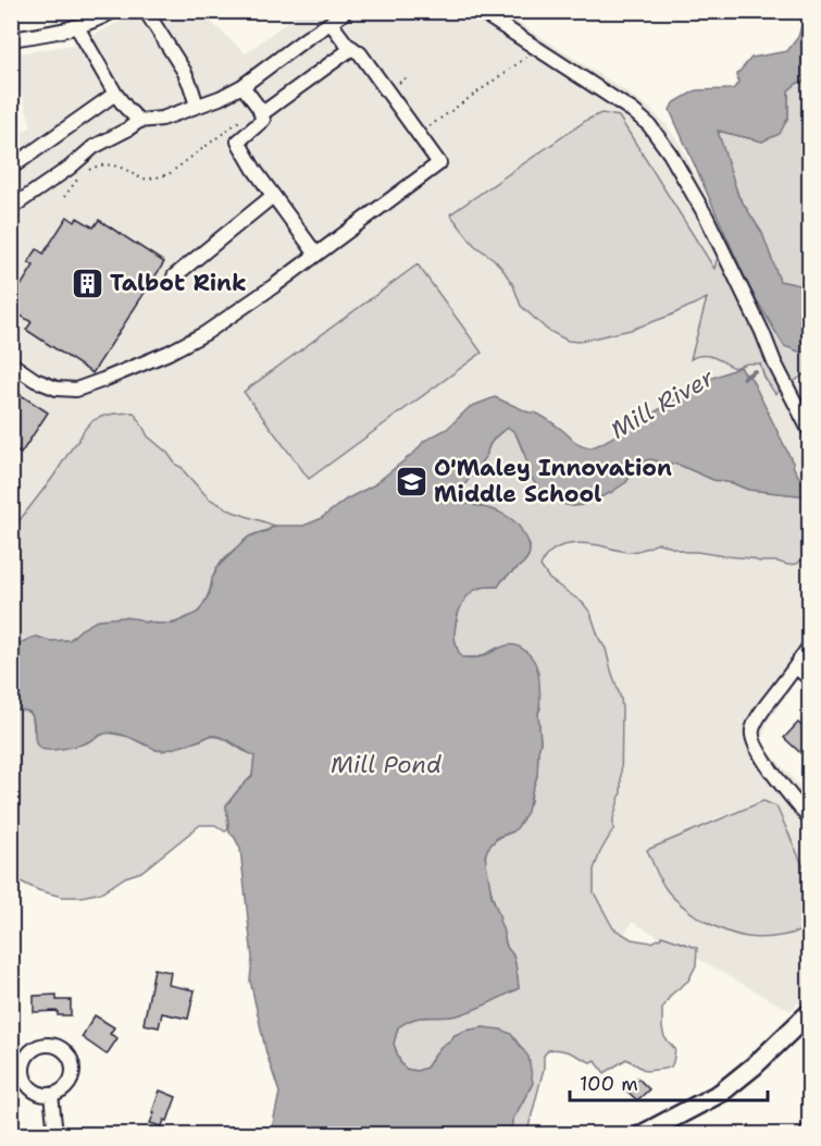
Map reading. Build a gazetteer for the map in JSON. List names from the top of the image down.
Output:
{
  "water": ["Mill River", "Mill Pond"],
  "places": {
    "building": ["Talbot Rink"],
    "school or university": ["O'Maley Innovation Middle School"]
  },
  "scale_bar": "100 m"
}
